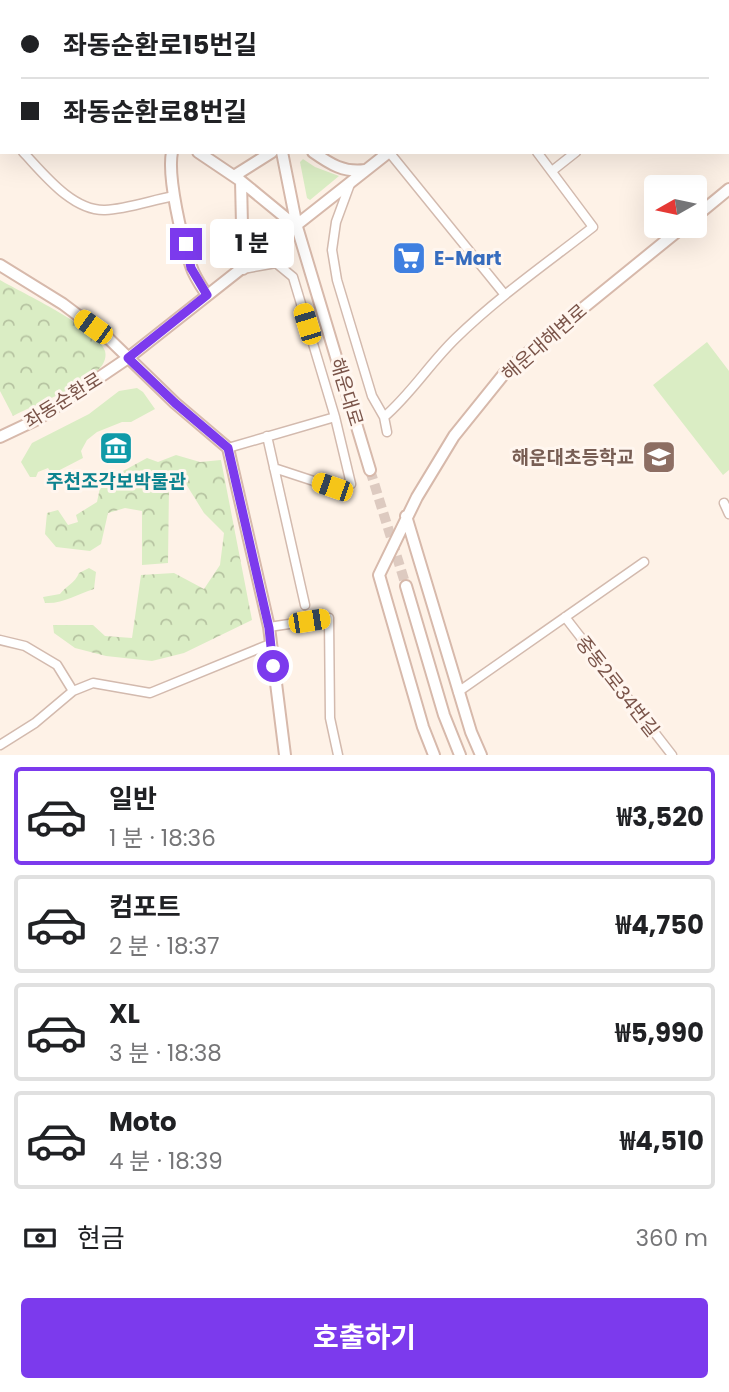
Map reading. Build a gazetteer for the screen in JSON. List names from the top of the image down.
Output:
{
  "streets": {
    "street": [
      "해운대해변로",
      "해운대로",
      "좌동순환로",
      "중동2로34번길"
    ]
  },
  "crossings": [
    ["해운대로", "좌동순환로"]
  ],
  "places": {
    "supermarket": ["E-Mart"],
    "museum": ["주천조각보박물관"],
    "school or university": ["해운대초등학교"]
  },
  "north": "left",
  "page": {
    "banner": ["좌동순환로15번길", "좌동순환로8번길"],
    "bubble": "1 분",
    "list": [
      {
        "name": "일반",
        "note": "1 분 · 18:36",
        "value": "₩3,520"
      },
      {
        "name": "컴포트",
        "note": "2 분 · 18:37",
        "value": "₩4,750"
      },
      {
        "name": "XL",
        "note": "3 분 · 18:38",
        "value": "₩5,990"
      },
      {
        "name": "Moto",
        "note": "4 분 · 18:39",
        "value": "₩4,510"
      }
    ],
    "pay": ["현금", "360 m"],
    "buttons": "호출하기"
  }
}
